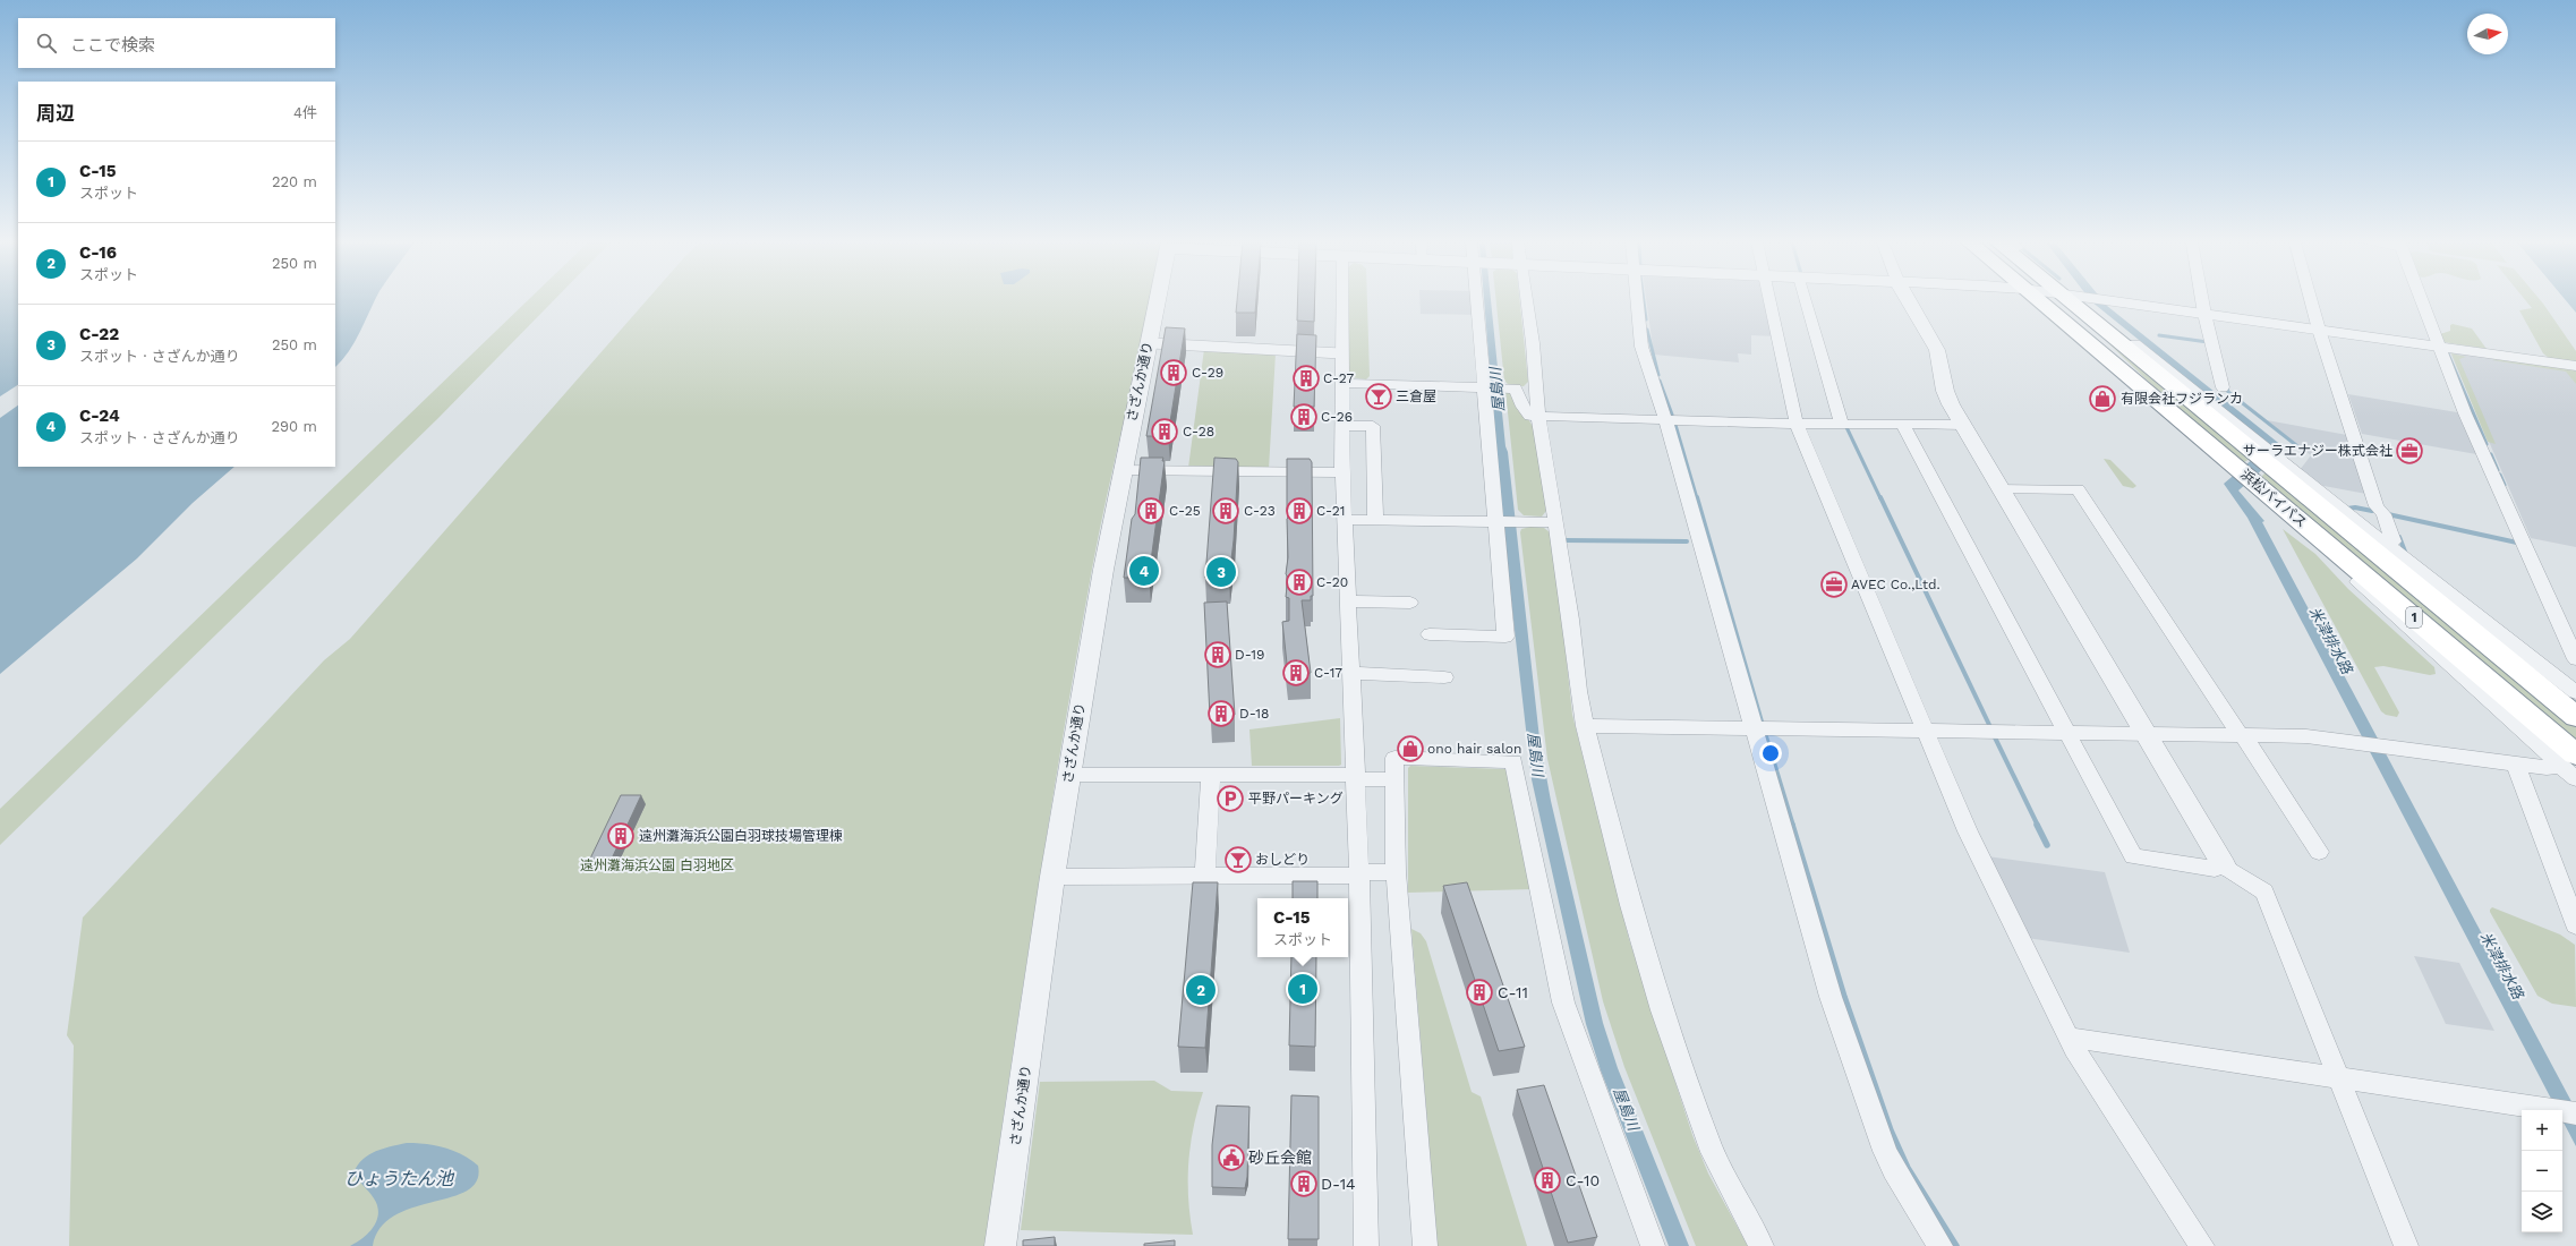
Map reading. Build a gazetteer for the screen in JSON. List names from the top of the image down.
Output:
{
  "streets": {
    "highway": ["浜松バイパス", "1"],
    "street": ["さざんか通り"]
  },
  "water": ["屋島川", "米津排水路", "ひょうたん池"],
  "parks": ["遠州灘海浜公園 白羽地区"],
  "places": {
    "building": [
      "C-29",
      "C-27",
      "C-26",
      "C-28",
      "C-25",
      "C-23",
      "C-21",
      "C-20",
      "D-19",
      "C-17",
      "D-18",
      "遠州灘海浜公園白羽球技場管理棟",
      "C-11",
      "C-10",
      "D-14"
    ],
    "bar": ["三倉屋", "おしどり"],
    "shop": ["有限会社フジランカ", "ono hair salon"],
    "office": ["サーラエナジー株式会社", "AVEC Co.,Ltd."],
    "parking": ["平野パーキング"],
    "public building": ["砂丘会館"]
  },
  "north": "right",
  "page": {
    "search": "ここで検索",
    "heading": ["周辺", "4件"],
    "list": [
      {
        "mark": "1",
        "name": "C-15",
        "note": "スポット",
        "value": "220 m"
      },
      {
        "mark": "2",
        "name": "C-16",
        "note": "スポット",
        "value": "250 m"
      },
      {
        "mark": "3",
        "name": "C-22",
        "note": "スポット · さざんか通り",
        "value": "250 m"
      },
      {
        "mark": "4",
        "name": "C-24",
        "note": "スポット · さざんか通り",
        "value": "290 m"
      }
    ],
    "pins": [
      "4",
      "3",
      "1",
      "2"
    ],
    "popup": ["C-15", "スポット"],
    "map_buttons": ["+", "−"]
  }
}
